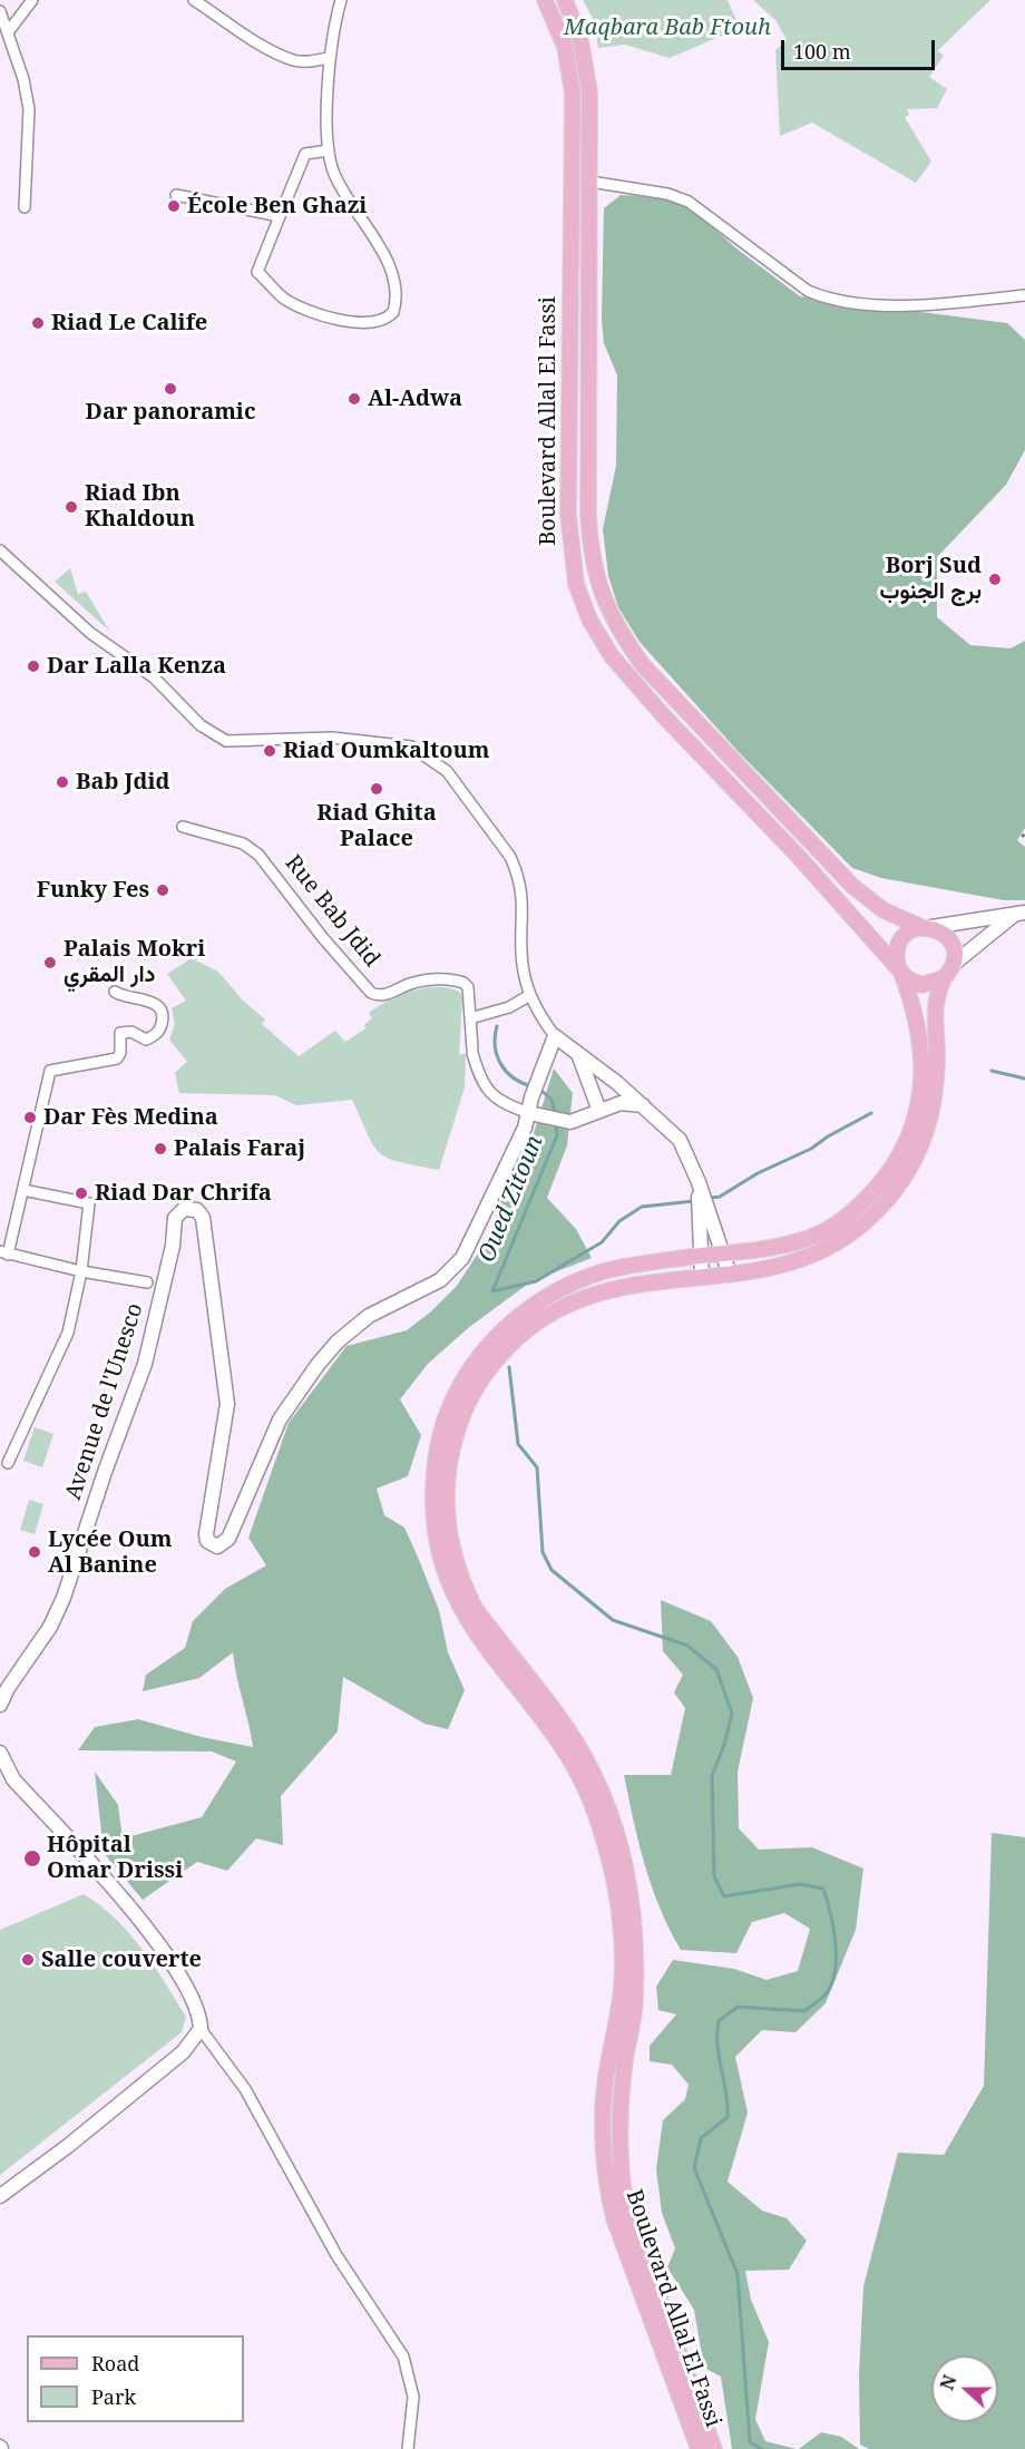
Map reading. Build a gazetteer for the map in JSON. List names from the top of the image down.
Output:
{
  "streets": {
    "main road": ["Boulevard Allal El Fassi", "Rue Bab Jdid", "Avenue de l'Unesco"]
  },
  "crossings": [
    ["Rue Bab Jdid", "Avenue de l'Unesco"]
  ],
  "water": ["Oued Zitoun"],
  "parks": ["Maqbara Bab Ftouh"],
  "places": [
    "École Ben Ghazi",
    "Riad Le Calife",
    "Dar panoramic",
    "Al-Adwa",
    "Riad Ibn Khaldoun",
    "Borj Sud برج الجنوب",
    "Dar Lalla Kenza",
    "Riad Oumkaltoum",
    "Bab Jdid",
    "Riad Ghita Palace",
    "Funky Fes",
    "Palais Mokri دار المقري",
    "Dar Fès Medina",
    "Palais Faraj",
    "Riad Dar Chrifa",
    "Lycée Oum Al Banine",
    "Hôpital Omar Drissi",
    "Salle couverte"
  ],
  "legend": ["Road", "Park"],
  "scale_bar": "100 m",
  "north": "left"
}
